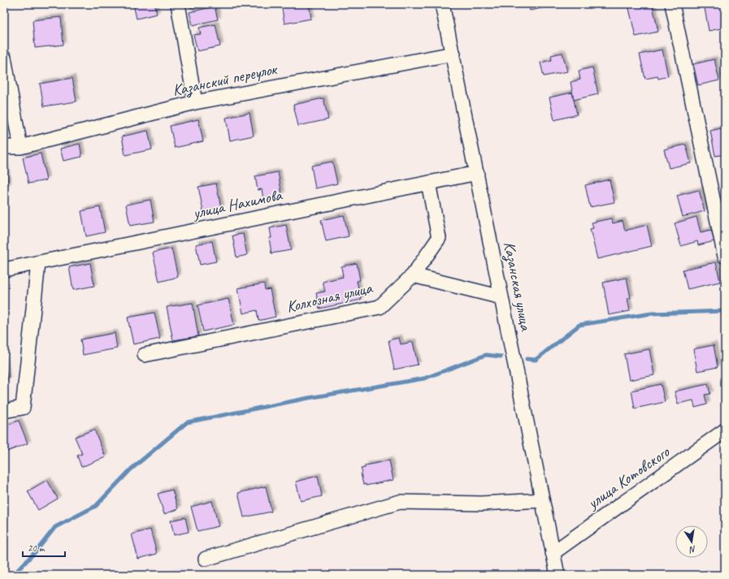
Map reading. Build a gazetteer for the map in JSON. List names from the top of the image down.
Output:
{
  "streets": {
    "street": [
      "Казанский переулок",
      "улица Нахимова",
      "Казанская улица",
      "Колхозная улица",
      "улица Котовского"
    ]
  },
  "crossings": [
    ["Казанский переулок", "Казанская улица"],
    ["улица Нахимова", "Казанская улица"],
    ["улица Нахимова", "Колхозная улица"],
    ["Казанская улица", "улица Котовского"]
  ],
  "scale_bar": "20 m",
  "north": "bottom"
}
